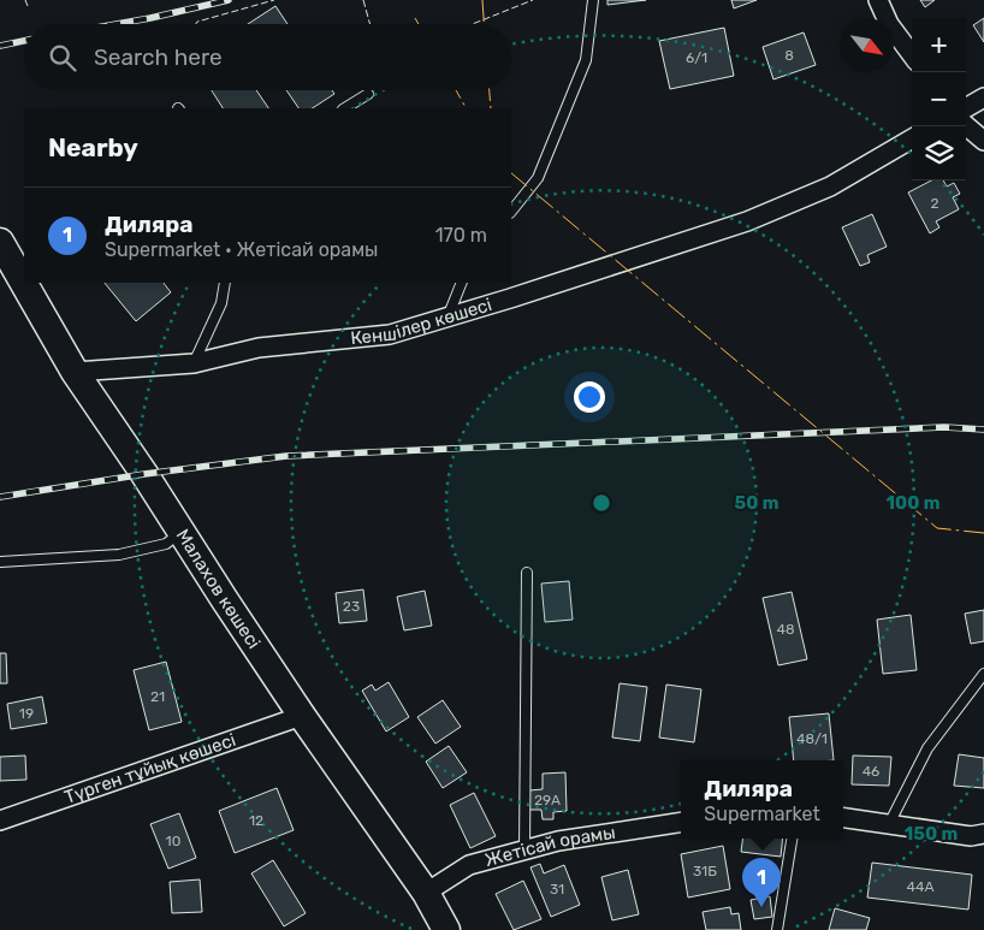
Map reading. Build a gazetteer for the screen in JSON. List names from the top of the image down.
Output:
{
  "streets": {
    "main road": ["Малахов көшесі"],
    "street": ["Кеншілер көшесі", "Түрген тұйық көшесі", "Жетісай орамы"]
  },
  "crossings": [
    ["Кеншілер көшесі", "Малахов көшесі"],
    ["Малахов көшесі", "Түрген тұйық көшесі"],
    ["Малахов көшесі", "Жетісай орамы"]
  ],
  "house_numbers": [
    "8",
    "6/1",
    "2",
    "23",
    "48",
    "21",
    "19",
    "48/1",
    "46",
    "29А",
    "12",
    "10",
    "31Б",
    "44А",
    "31"
  ],
  "north": "bottom right",
  "page": {
    "map_buttons": ["+", "−"],
    "search": "Search here",
    "heading": "Nearby",
    "list": [
      {
        "mark": "1",
        "name": "Диляра",
        "note": "Supermarket · Жетісай орамы",
        "value": "170 m"
      }
    ],
    "popup": ["Диляра", "Supermarket"],
    "pins": "1"
  },
  "rings": ["50 m", "100 m", "150 m"]
}
